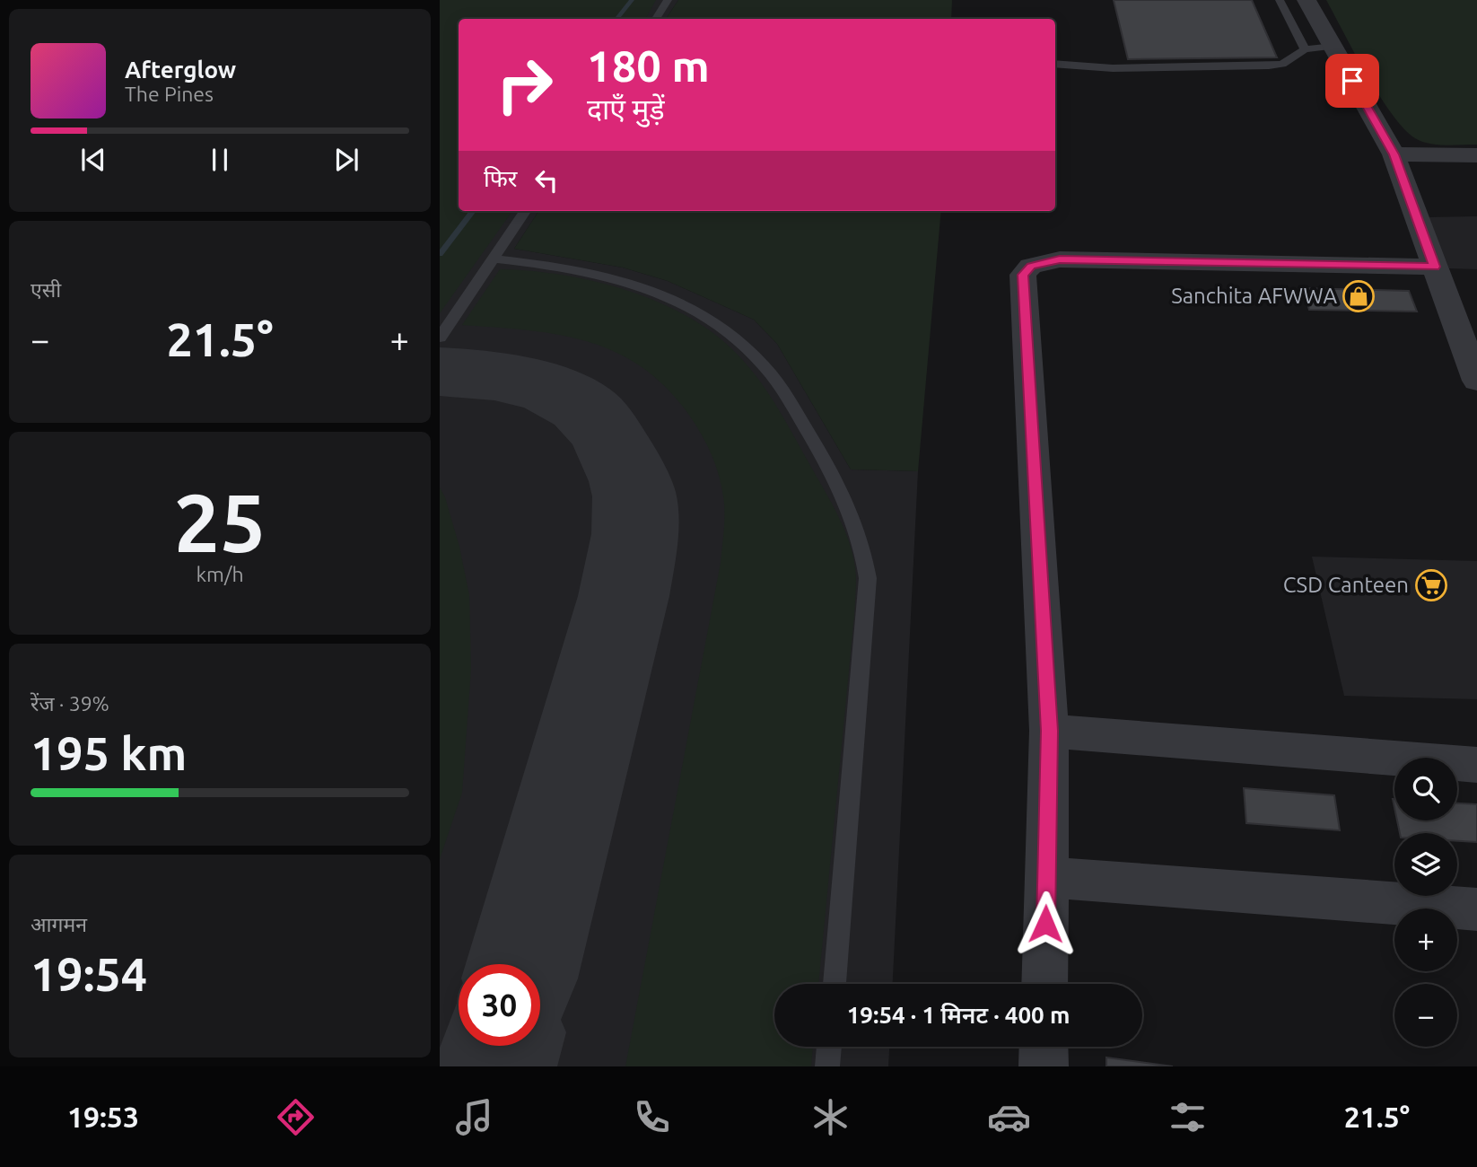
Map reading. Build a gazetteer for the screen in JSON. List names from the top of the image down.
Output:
{
  "places": {
    "shop": ["Sanchita AFWWA"],
    "supermarket": ["CSD Canteen"]
  },
  "page": {
    "turn": ["180 m", "दाएँ मुड़ें"],
    "song": ["Afterglow", "The Pines"],
    "then": "फिर",
    "tile": [
      "एसी",
      ["25", "km/h"],
      ["रेंज · 39%", "195 km"],
      ["आगमन", "19:54"]
    ],
    "heat": ["−", "21.5°", "+"],
    "map_buttons": ["+", "−"],
    "limit": "30",
    "trip": "19:54 · 1 मिनट · 400 m",
    "tabs": ["19:53", "21.5°"]
  }
}
